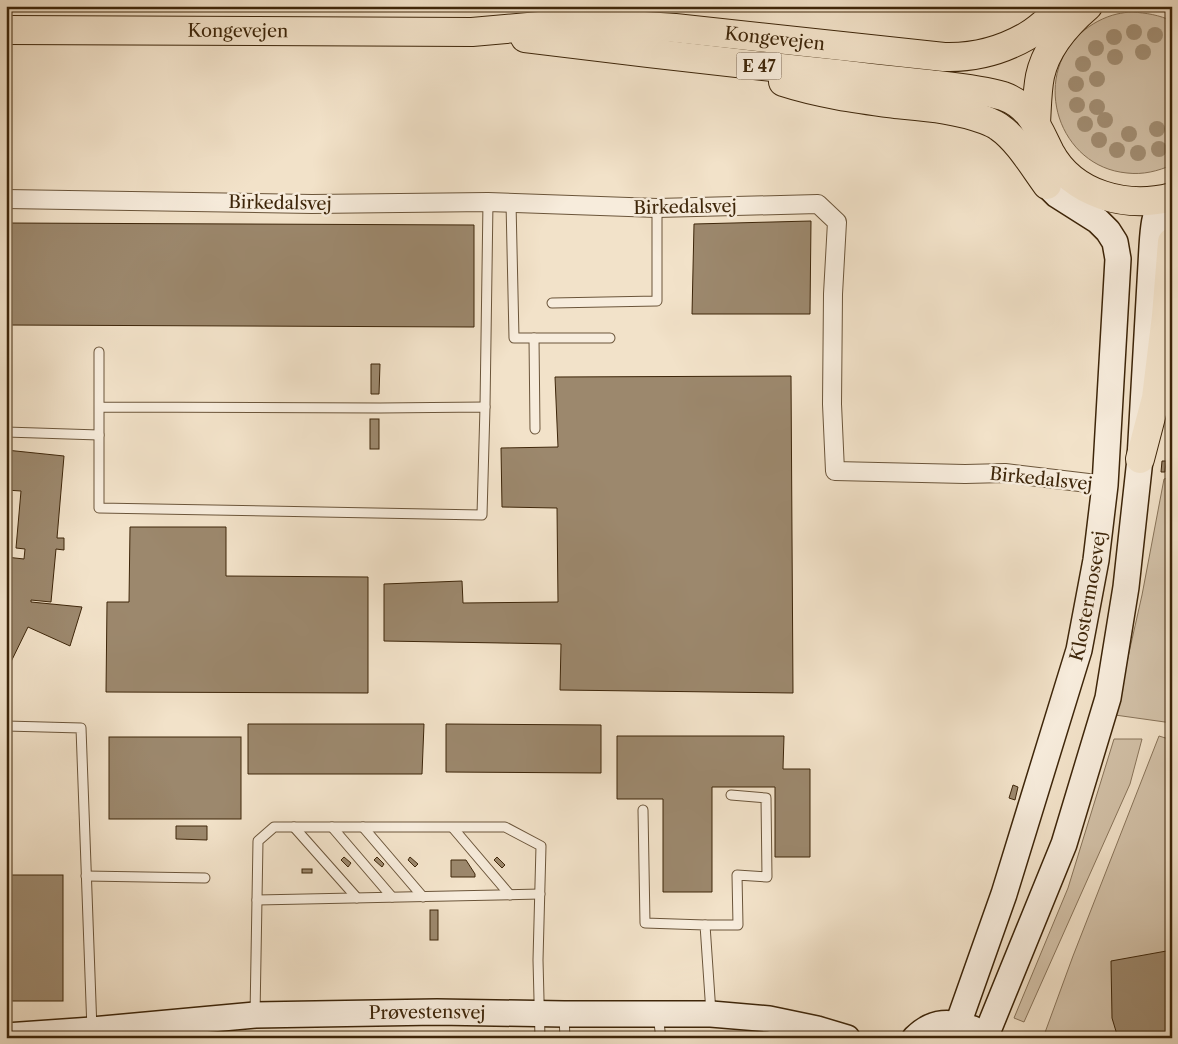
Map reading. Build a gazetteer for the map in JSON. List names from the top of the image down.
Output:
{
  "streets": {
    "main road": [
      "Kongevejen",
      "E 47",
      "Klostermosevej",
      "Prøvestensvej"
    ],
    "street": ["Birkedalsvej"]
  },
  "crossings": [
    ["Kongevejen", "E 47"],
    ["E 47", "Klostermosevej"],
    ["Birkedalsvej", "Klostermosevej"]
  ]
}
